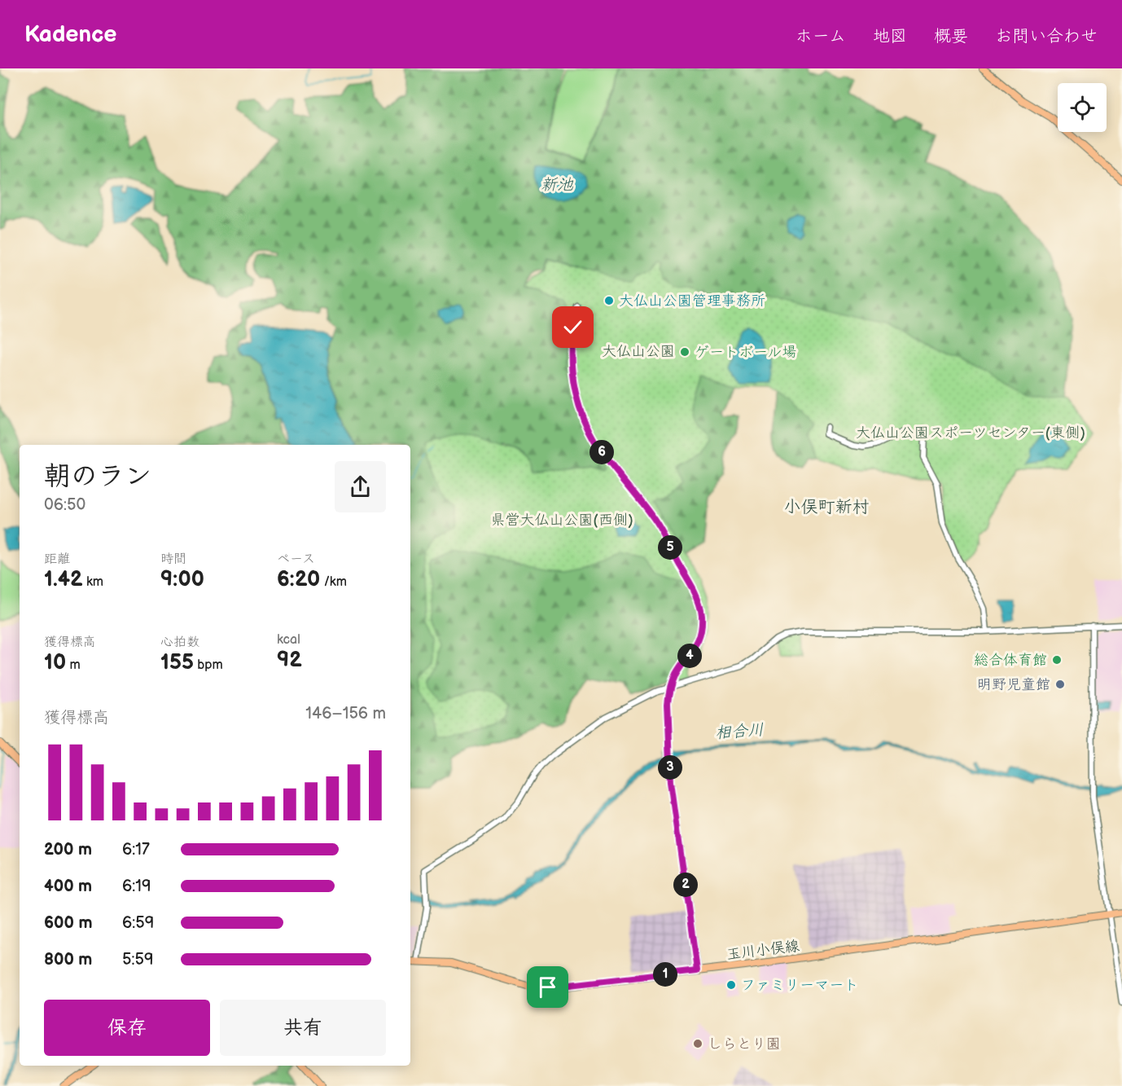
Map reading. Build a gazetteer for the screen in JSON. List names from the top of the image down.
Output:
{
  "streets": {
    "main road": ["玉川小俣線"]
  },
  "districts": ["小俣町新村"],
  "water": ["新池", "相合川"],
  "parks": ["大仏山公園", "大仏山公園スポーツセンター(東側)", "県営大仏山公園(西側)"],
  "places": [
    "大仏山公園管理事務所",
    "ゲートボール場",
    "総合体育館",
    "明野児童館",
    "ファミリーマート",
    "しらとり園"
  ],
  "page": {
    "header": "Kadence",
    "nav": [
      "ホーム",
      "地図",
      "概要",
      "お問い合わせ"
    ],
    "pins": [
      "6",
      "5",
      "4",
      "3",
      "2",
      "1"
    ],
    "heading": ["朝のラン", "06:50"],
    "stats": [
      ["距離", "1.42 km"],
      ["時間", "9:00"],
      ["ペース", "6:20 /km"],
      ["獲得標高", "10 m"],
      ["心拍数", "155 bpm"],
      ["kcal", "92"]
    ],
    "chart": ["獲得標高", "146–156 m"],
    "list": [
      {
        "name": "200 m",
        "note": "6:17"
      },
      {
        "name": "400 m",
        "note": "6:19"
      },
      {
        "name": "600 m",
        "note": "6:59"
      },
      {
        "name": "800 m",
        "note": "5:59"
      }
    ],
    "buttons": ["保存", "共有"]
  }
}
